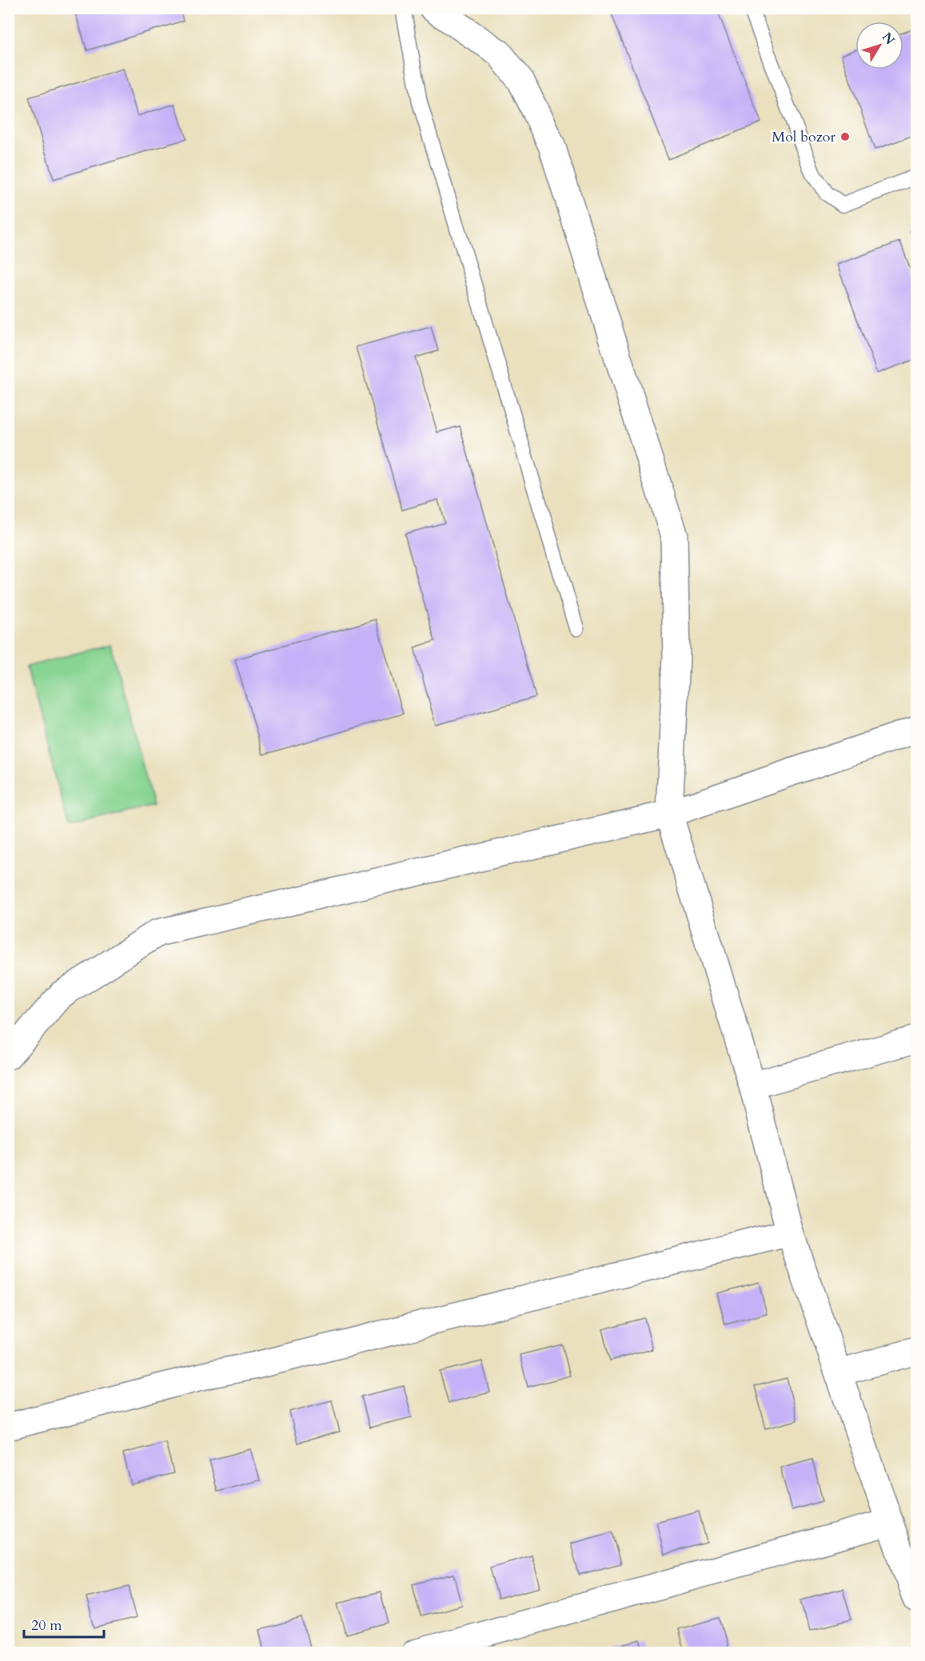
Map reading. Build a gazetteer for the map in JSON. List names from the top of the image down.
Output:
{
  "places": ["Mol bozor"],
  "scale_bar": "20 m",
  "north": "top right"
}
